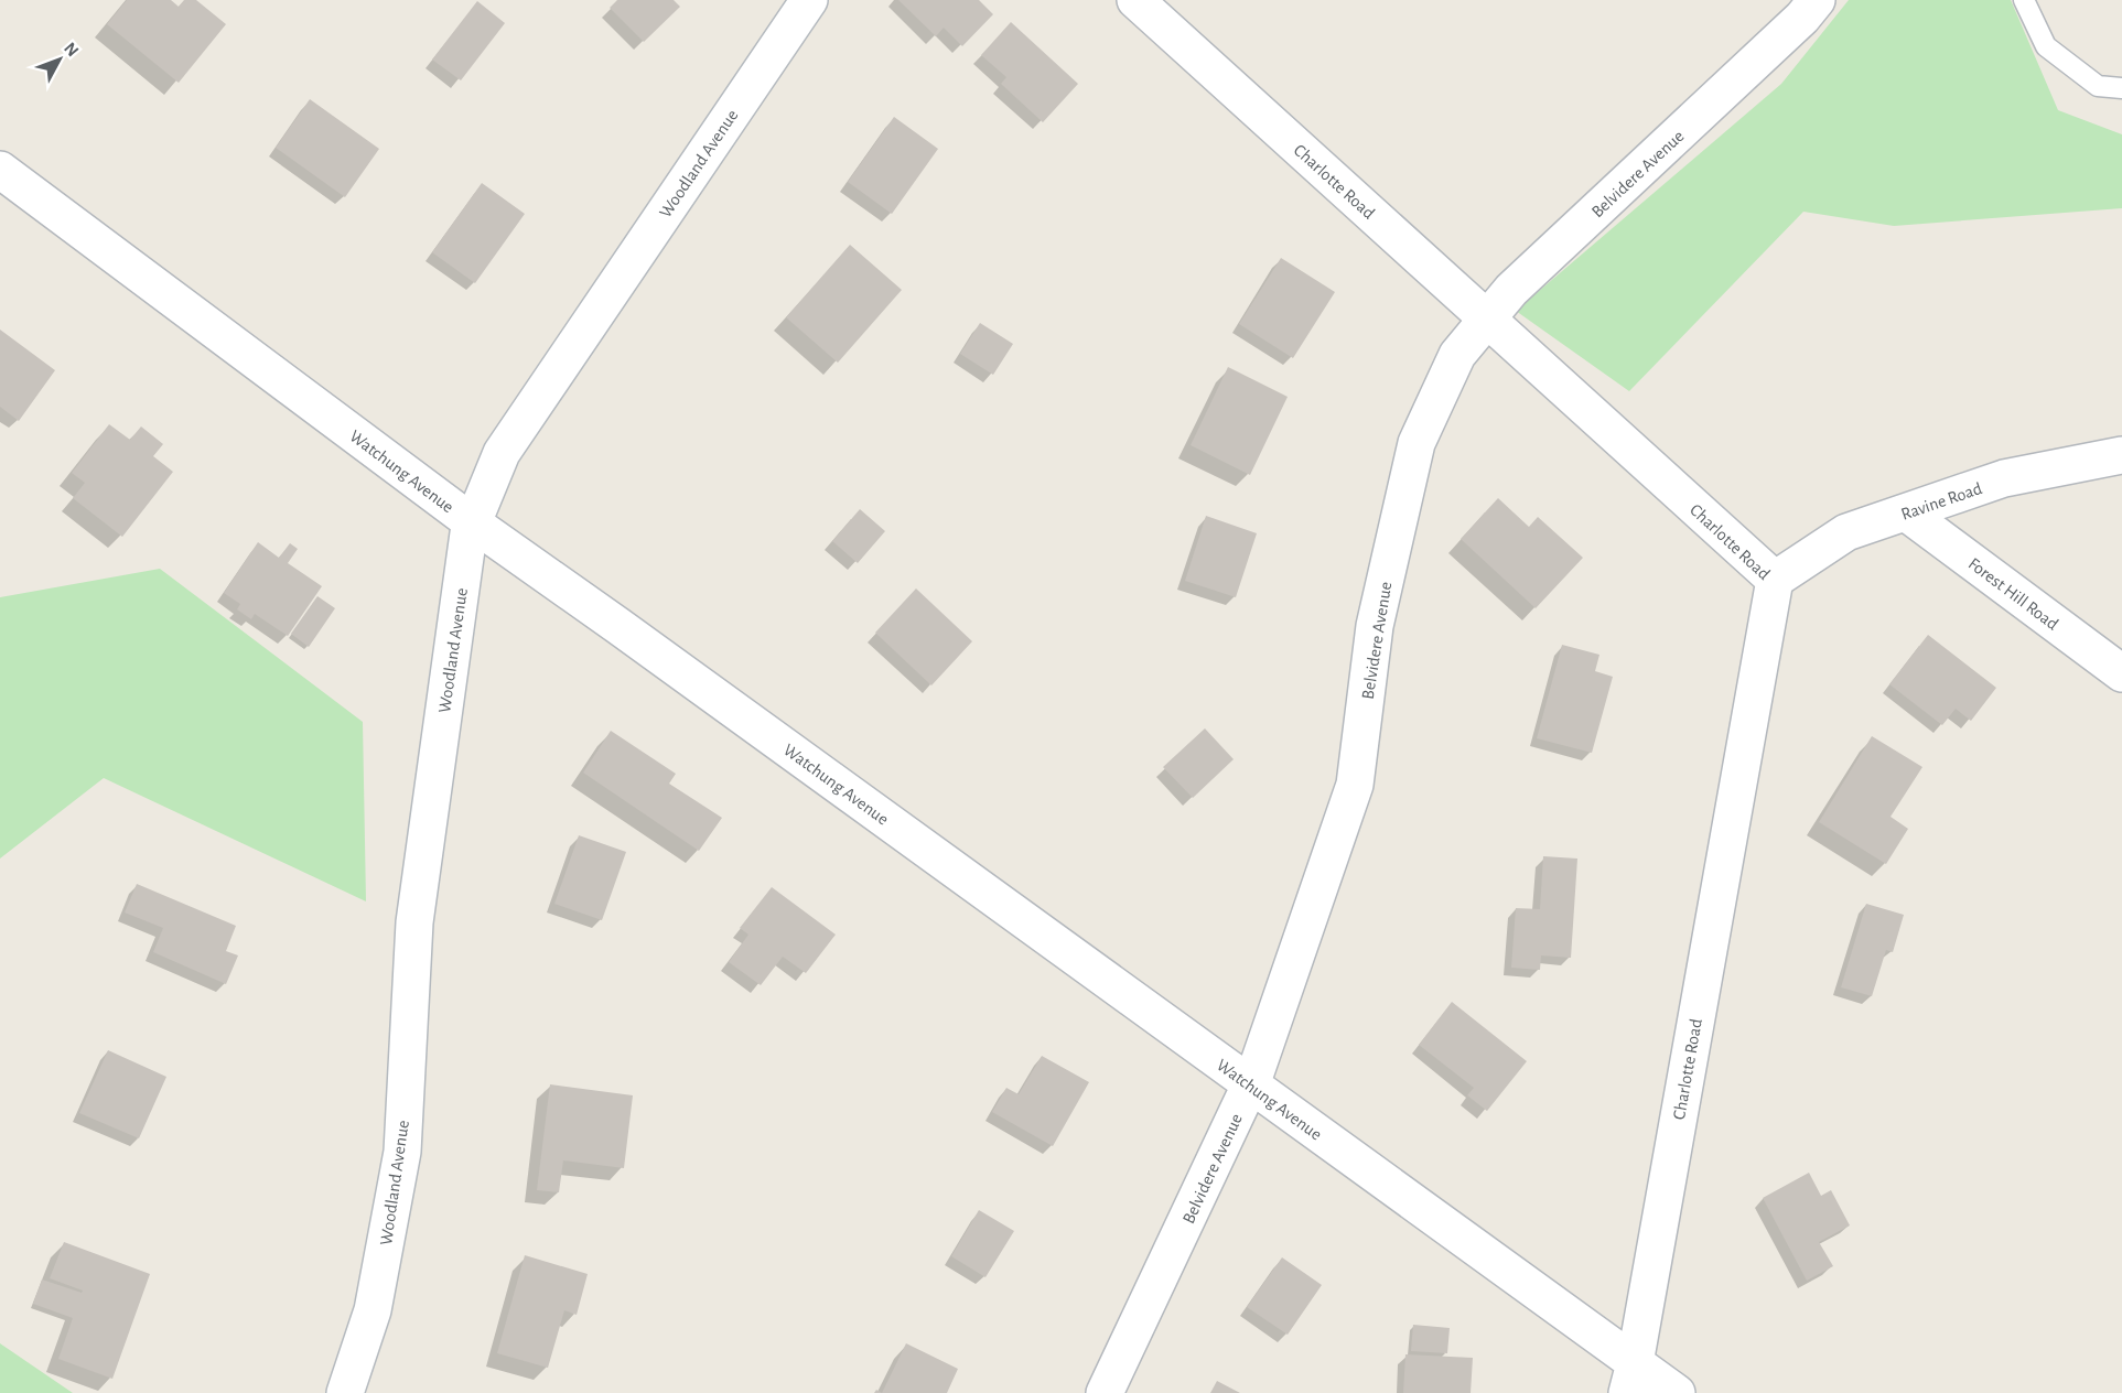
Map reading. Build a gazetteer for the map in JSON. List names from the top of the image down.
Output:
{
  "streets": {
    "street": [
      "Woodland Avenue",
      "Belvidere Avenue",
      "Charlotte Road",
      "Watchung Avenue",
      "Ravine Road",
      "Forest Hill Road"
    ]
  },
  "crossings": [
    ["Woodland Avenue", "Watchung Avenue"],
    ["Belvidere Avenue", "Charlotte Road"],
    ["Belvidere Avenue", "Watchung Avenue"],
    ["Charlotte Road", "Watchung Avenue"],
    ["Charlotte Road", "Ravine Road"],
    ["Ravine Road", "Forest Hill Road"]
  ],
  "north": "top right"
}
